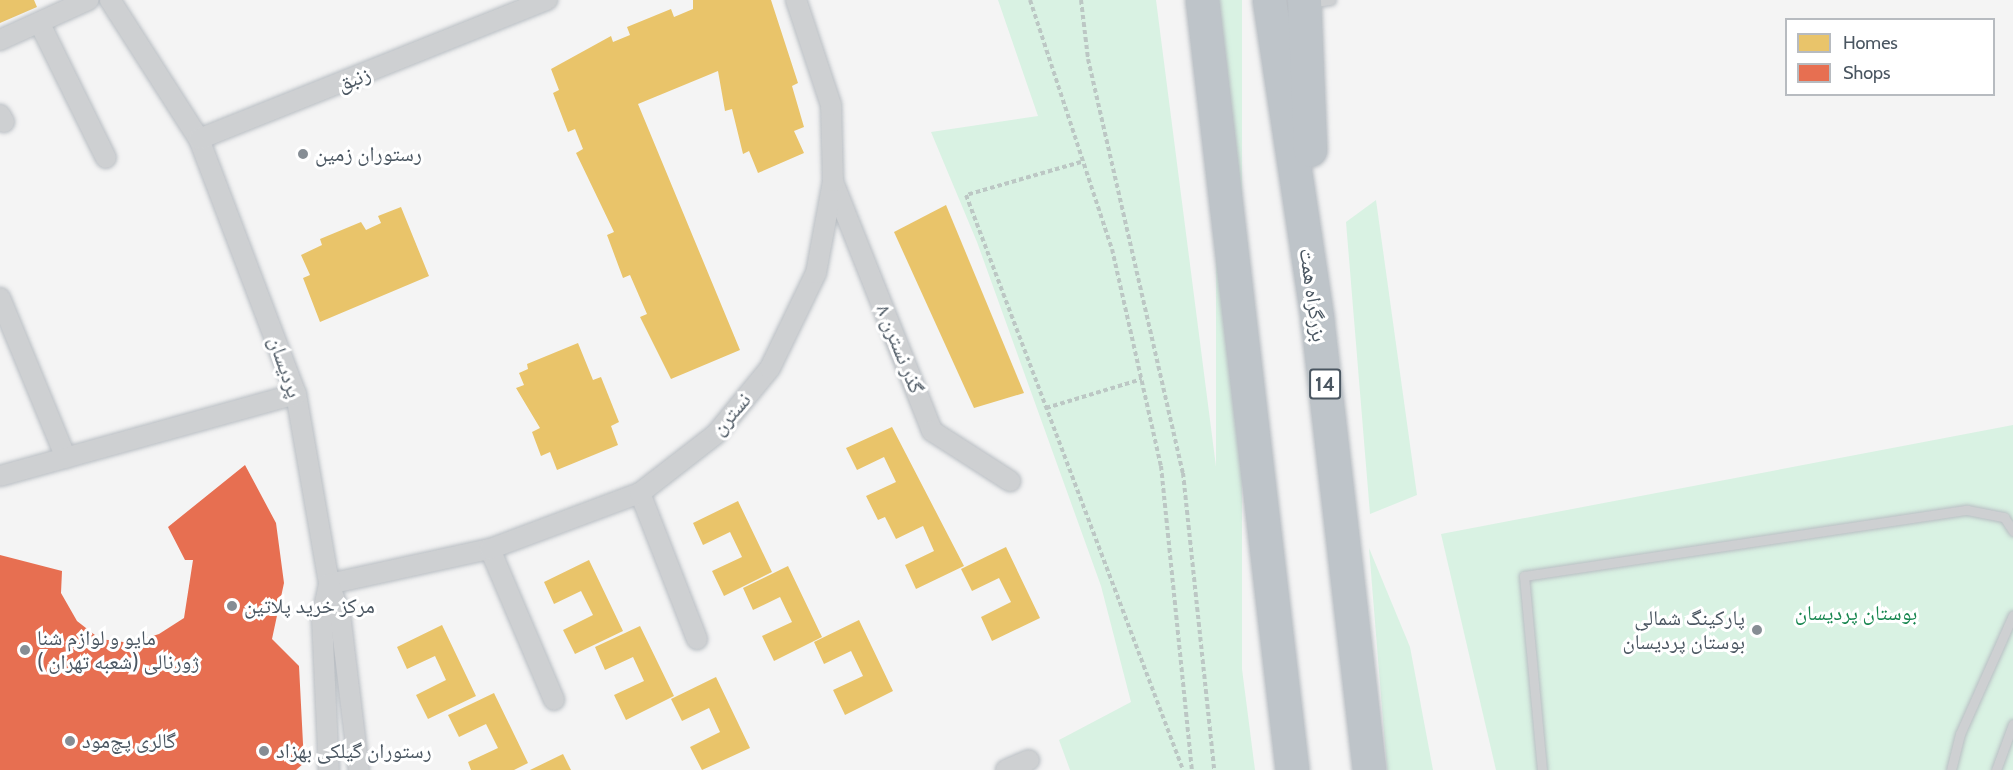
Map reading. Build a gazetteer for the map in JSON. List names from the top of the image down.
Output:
{
  "streets": {
    "highway": ["بزرگراه همت", "14"],
    "street": [
      "زنبق",
      "گذر نسترن ۸",
      "پردیسان",
      "نسترن"
    ]
  },
  "crossings": [
    ["زنبق", "پردیسان"],
    ["گذر نسترن ۸", "نسترن"],
    ["پردیسان", "نسترن"]
  ],
  "parks": ["بوستان پردیسان"],
  "places": [
    "رستوران زمین",
    "مرکز خرید پلاتین",
    "پارکینگ شمالی بوستان پردیسان",
    "مایو و لوازم شنا ژورنالی (شعبه تهران )",
    "گالری پچ‌مود",
    "رستوران گیلکی بهزاد"
  ],
  "legend": ["Homes", "Shops"]
}
